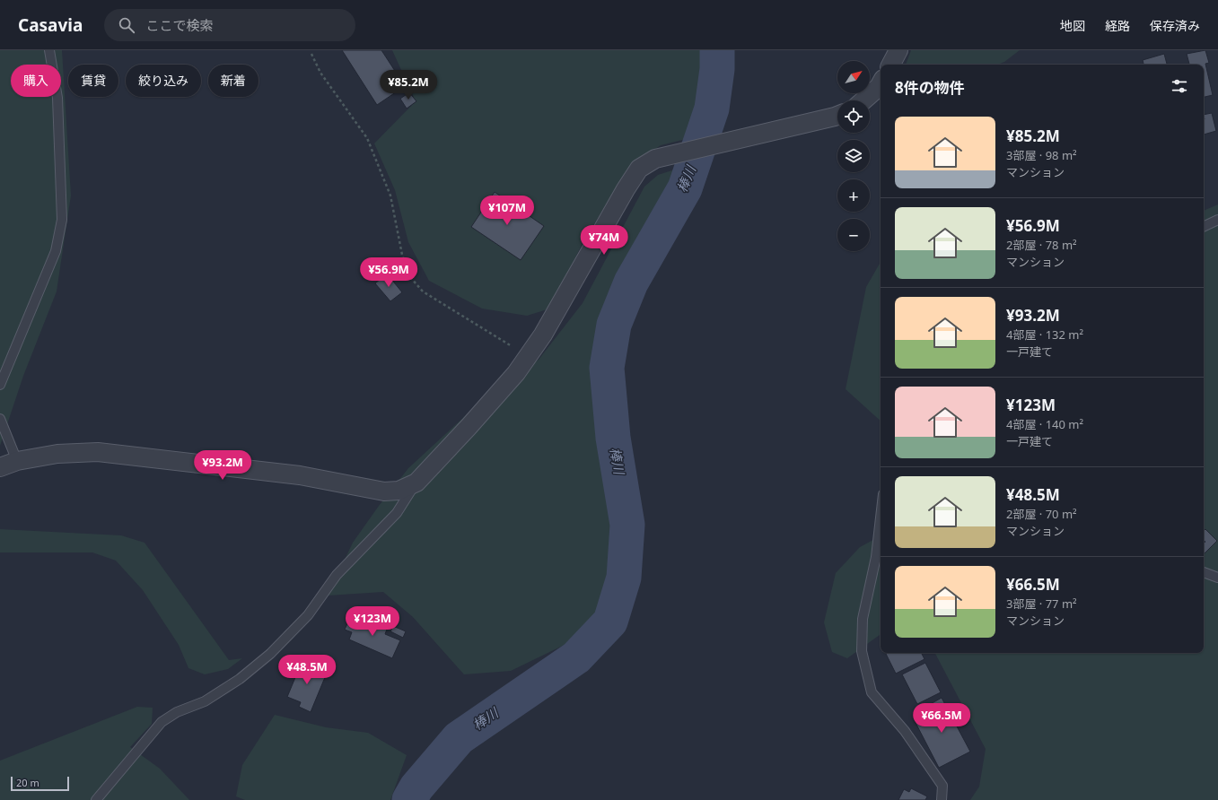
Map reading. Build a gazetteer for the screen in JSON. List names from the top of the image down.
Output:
{
  "water": ["棒川"],
  "scale_bar": "20 m",
  "north": "top right",
  "page": {
    "header": "Casavia",
    "search": "ここで検索",
    "nav": ["地図", "経路", "保存済み"],
    "map_buttons": ["+", "−"],
    "chip": [
      "購入",
      "賃貸",
      "絞り込み",
      "新着"
    ],
    "heading": "8件の物件",
    "price": [
      "¥85.2M",
      "¥107M",
      "¥74M",
      "¥56.9M",
      "¥93.2M",
      "¥123M",
      "¥48.5M",
      "¥66.5M"
    ],
    "list": [
      {
        "name": "¥85.2M",
        "note": "3部屋 · 98 m² · マンション"
      },
      {
        "name": "¥56.9M",
        "note": "2部屋 · 78 m² · マンション"
      },
      {
        "name": "¥93.2M",
        "note": "4部屋 · 132 m² · 一戸建て"
      },
      {
        "name": "¥123M",
        "note": "4部屋 · 140 m² · 一戸建て"
      },
      {
        "name": "¥48.5M",
        "note": "2部屋 · 70 m² · マンション"
      },
      {
        "name": "¥66.5M",
        "note": "3部屋 · 77 m² · マンション"
      }
    ],
    "scale": "20 m"
  }
}
